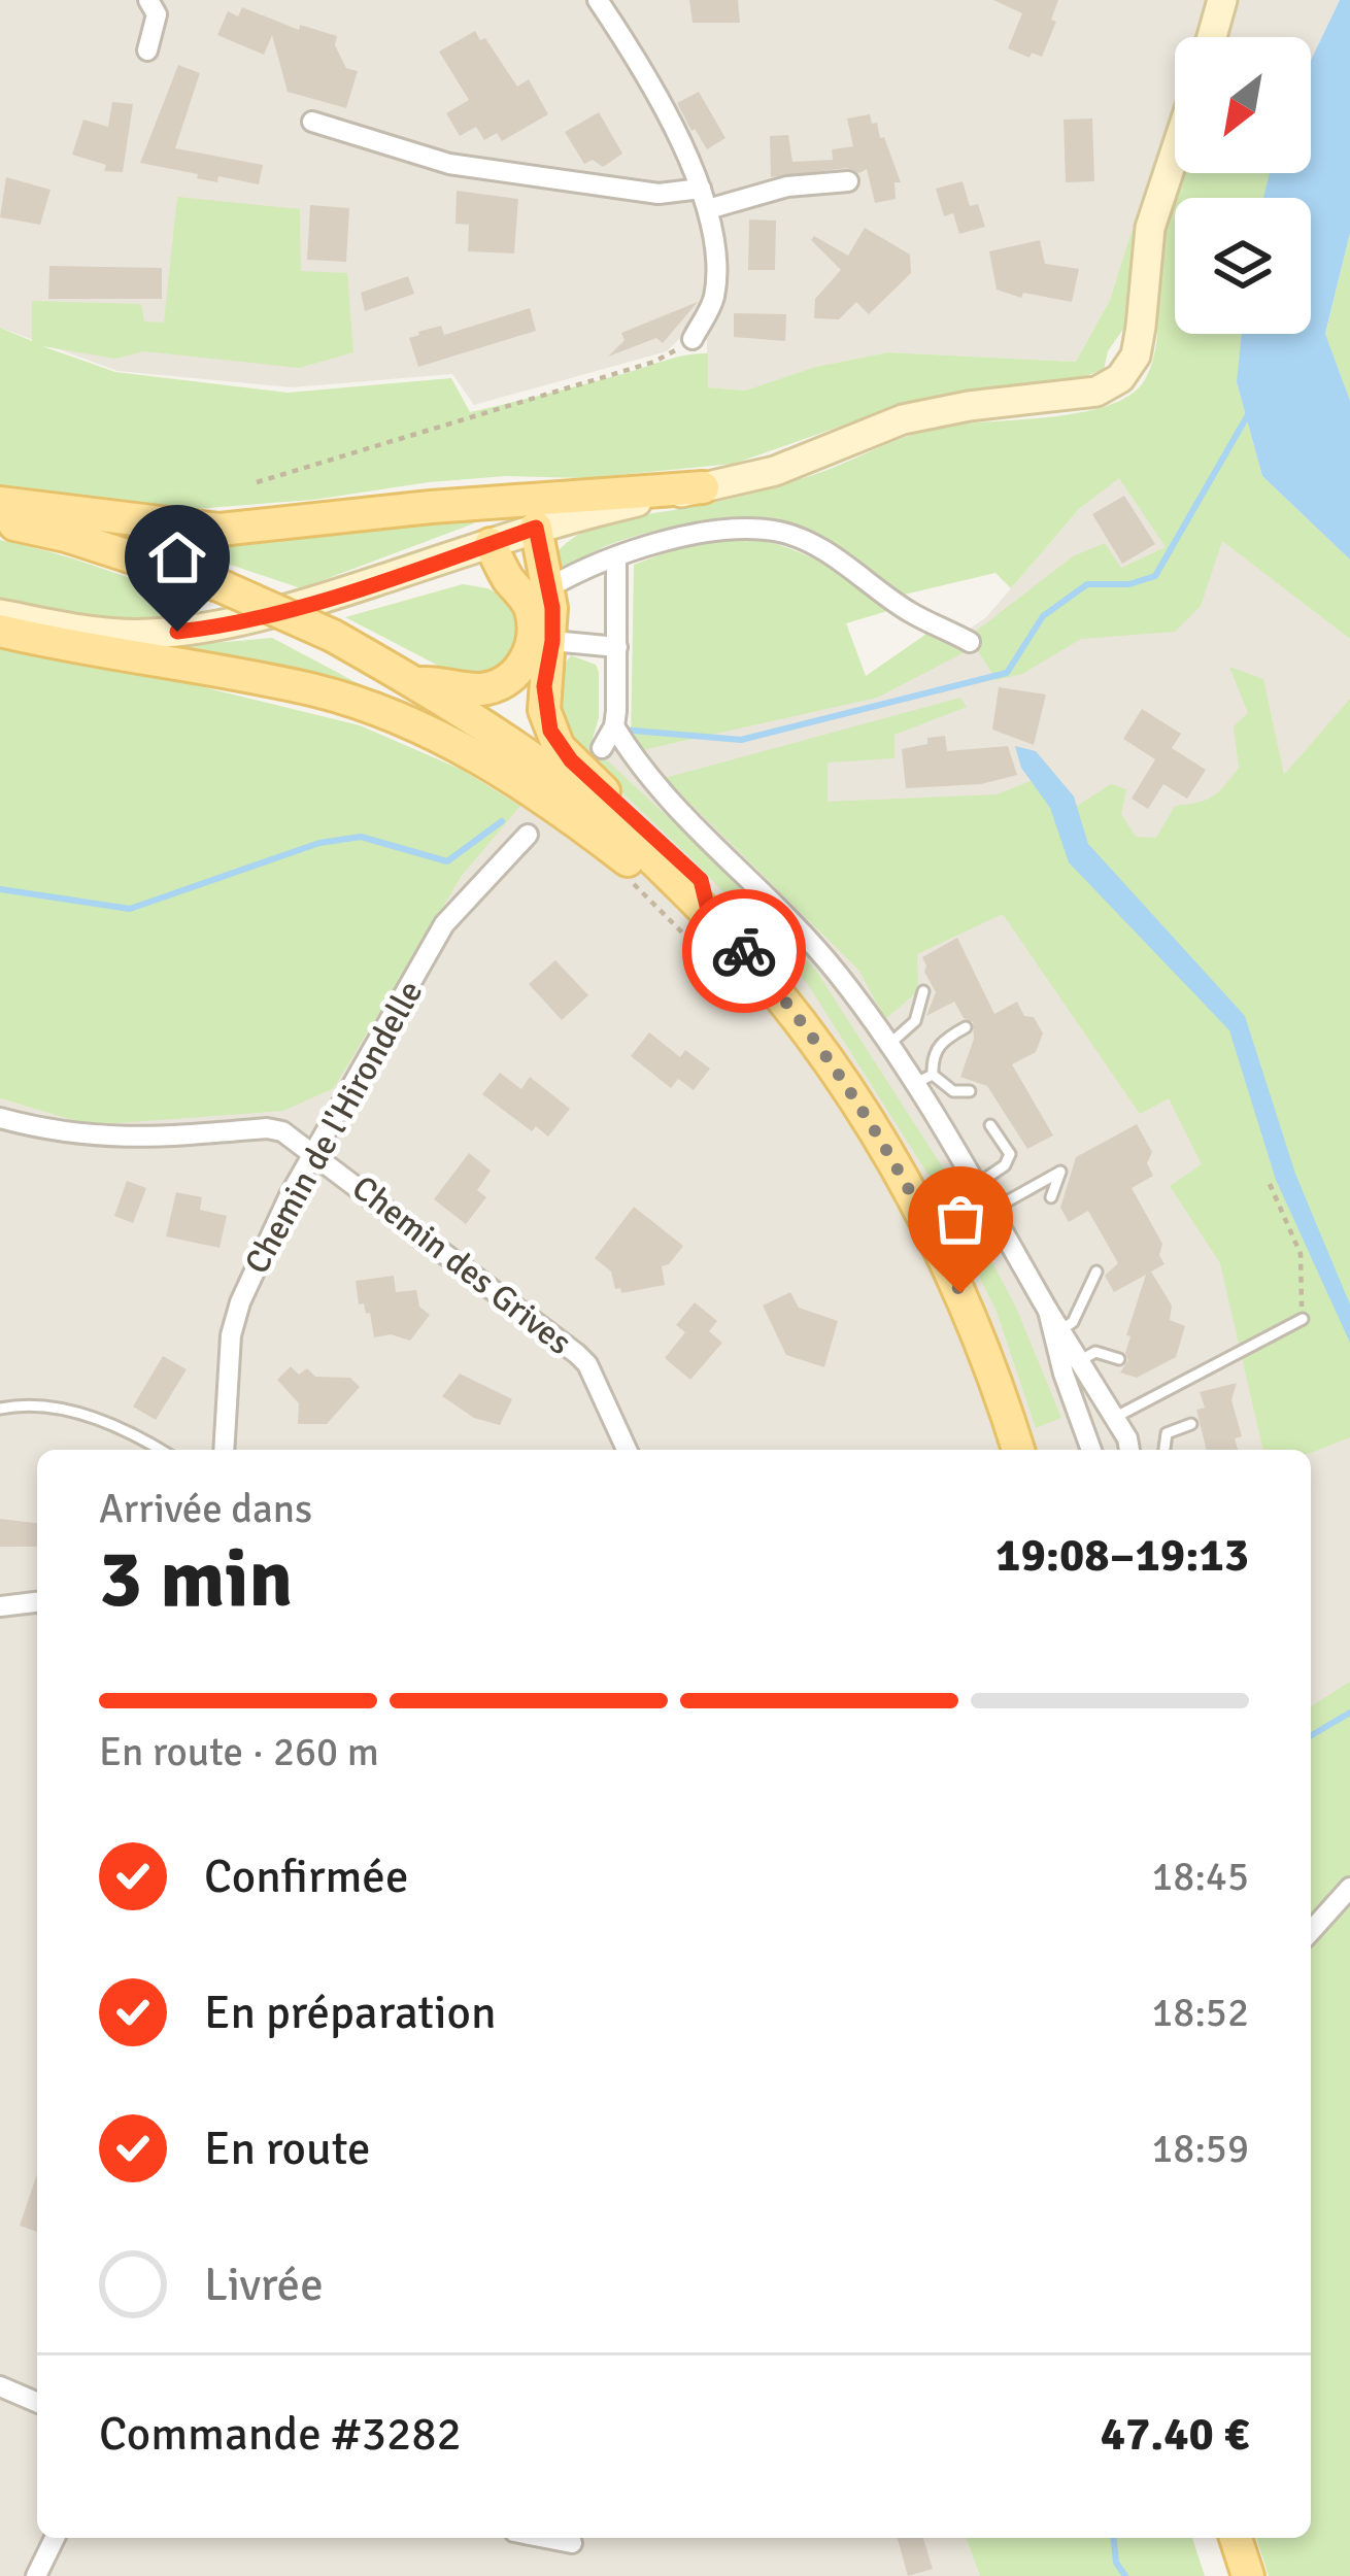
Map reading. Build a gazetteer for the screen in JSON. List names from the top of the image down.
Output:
{
  "streets": {
    "street": ["Chemin de l'Hirondelle", "Chemin des Grives"]
  },
  "crossings": [
    ["Chemin de l'Hirondelle", "Chemin des Grives"]
  ],
  "north": "bottom left",
  "page": {
    "heading": ["3 min", "Arrivée dans", "19:08–19:13"],
    "panel": ["Commande #3282", "47.40 €"],
    "bar": "En route · 260 m",
    "list": [
      ["Confirmée", "18:45"],
      ["En préparation", "18:52"],
      ["En route", "18:59"],
      "Livrée"
    ]
  }
}
